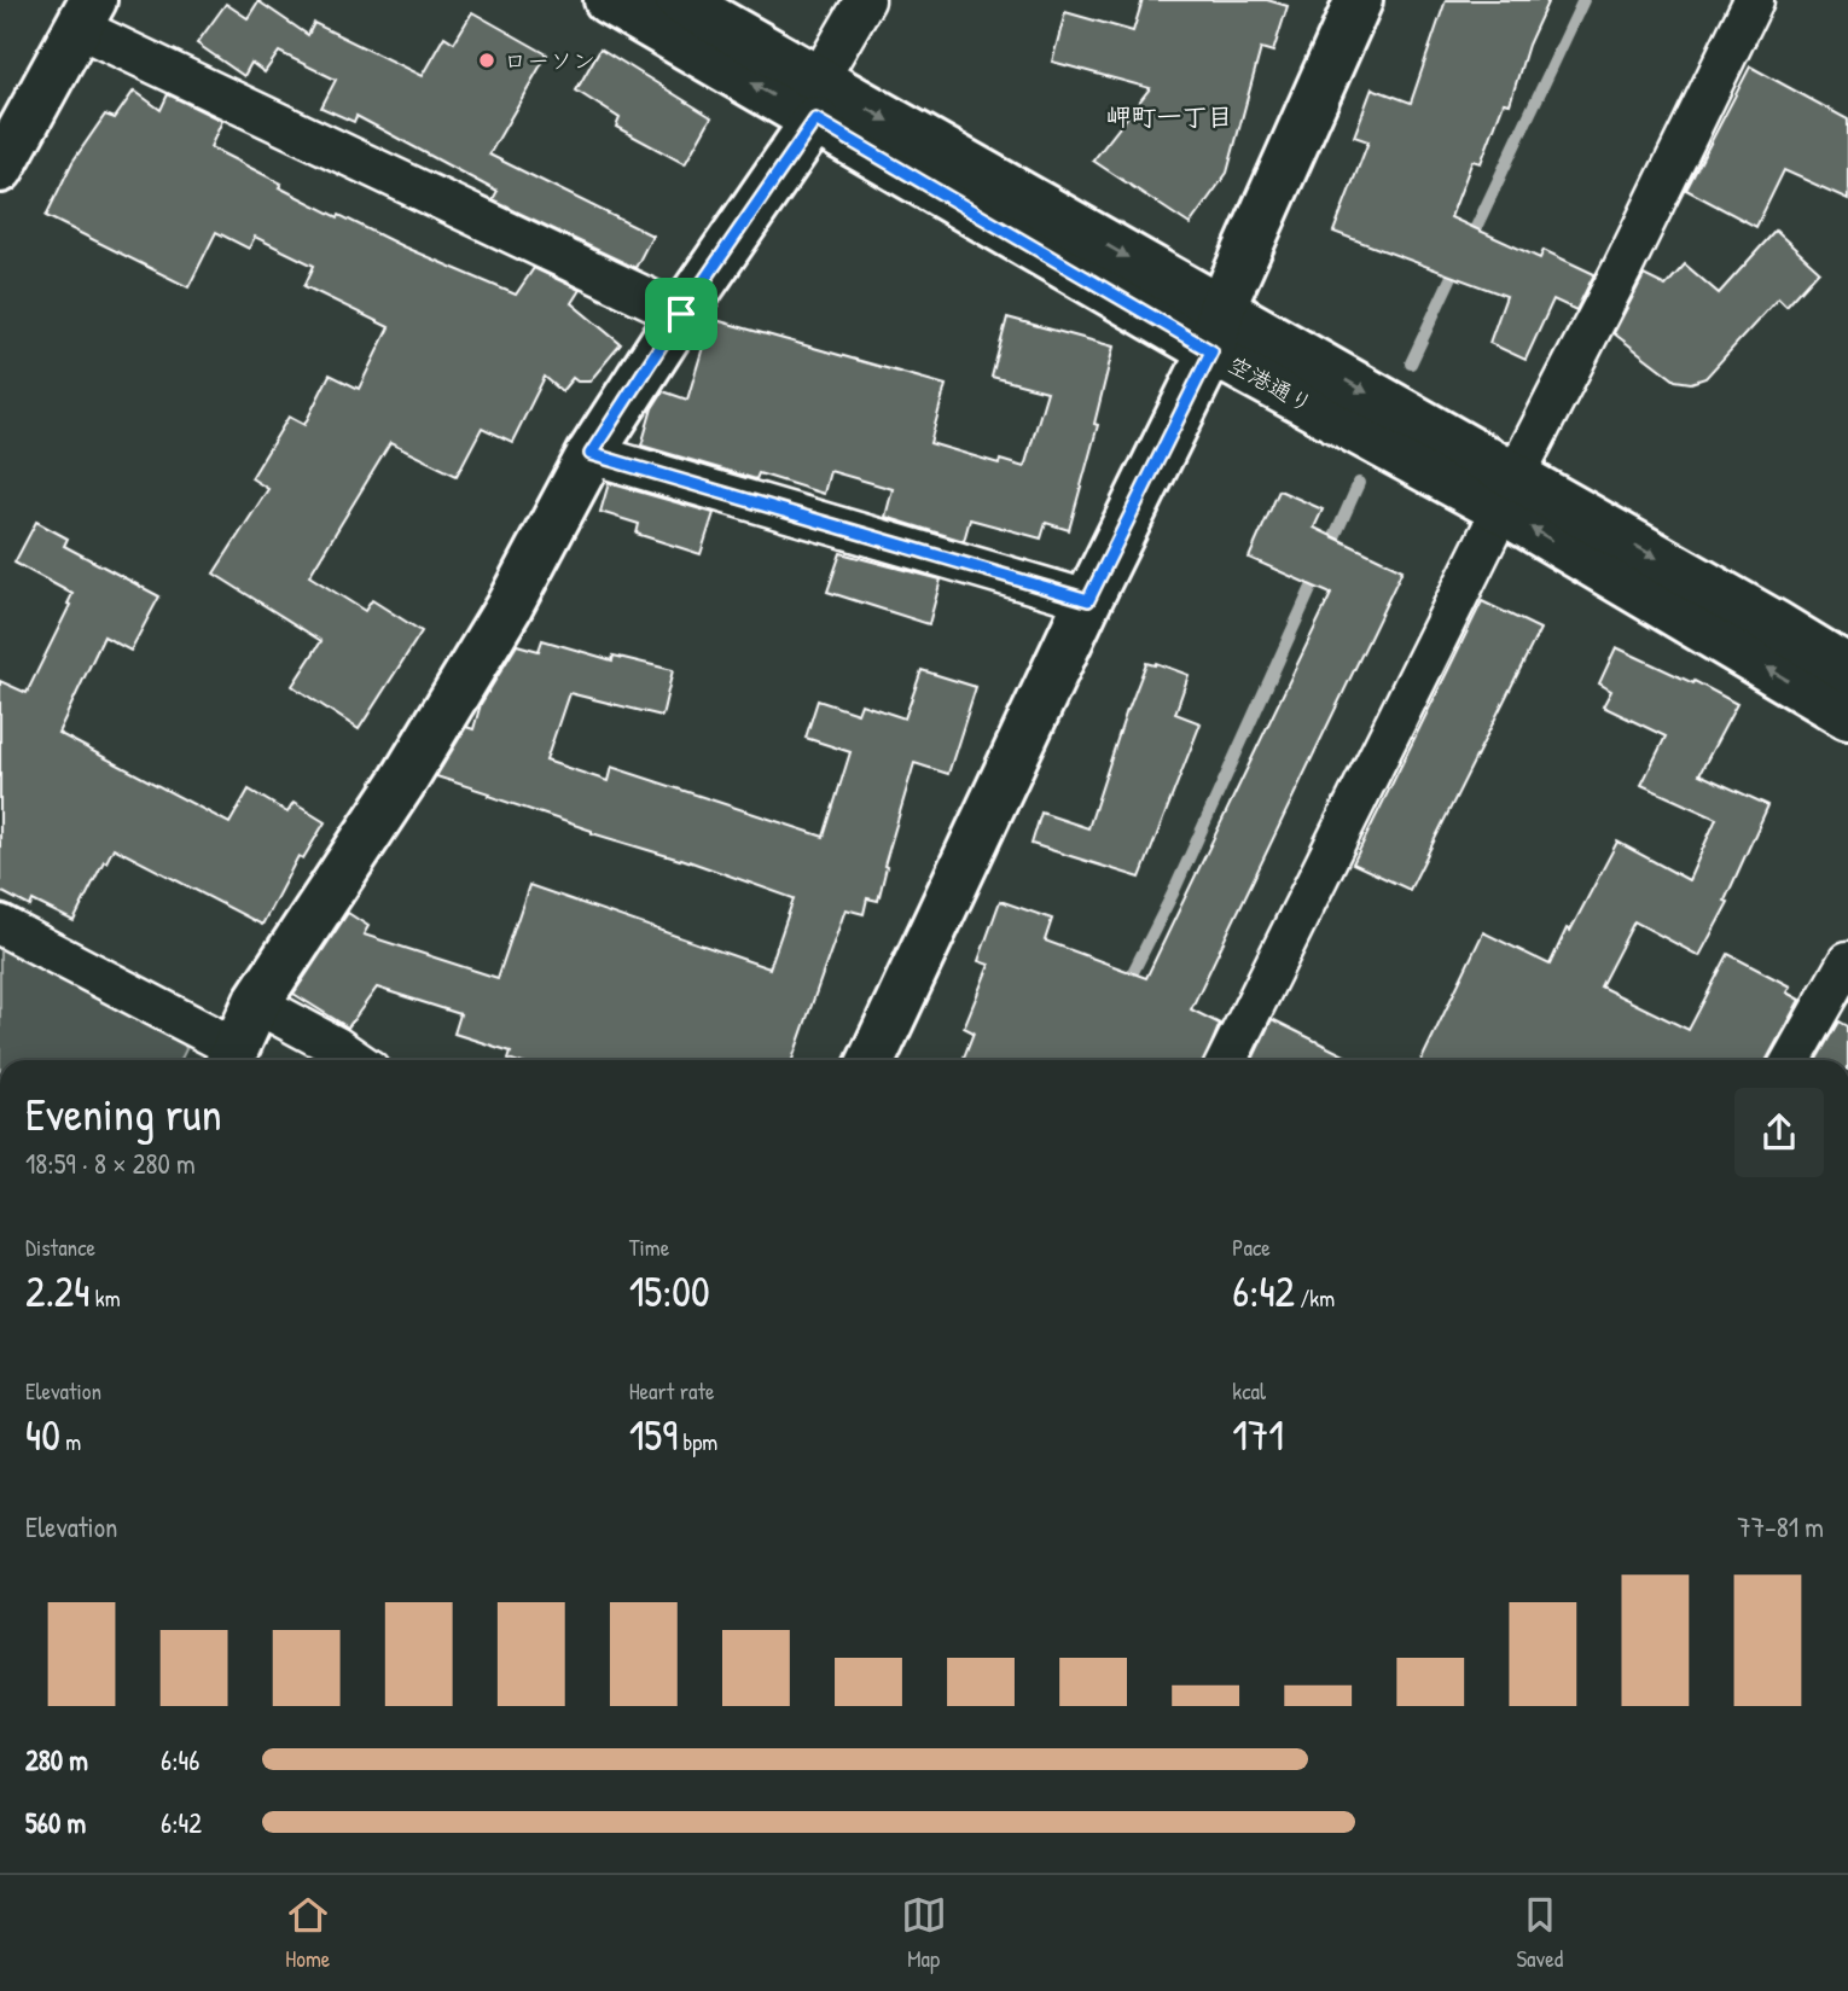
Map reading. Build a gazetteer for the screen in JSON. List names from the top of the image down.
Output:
{
  "streets": {
    "street": ["空港通り"]
  },
  "districts": ["岬町一丁目"],
  "places": ["ローソン"],
  "page": {
    "heading": ["Evening run", "18:59 · 8 × 280 m"],
    "stats": [
      ["Distance", "2.24 km"],
      ["Time", "15:00"],
      ["Pace", "6:42 /km"],
      ["Elevation", "40 m"],
      ["Heart rate", "159 bpm"],
      ["kcal", "171"]
    ],
    "chart": ["Elevation", "77–81 m"],
    "list": [
      {
        "name": "280 m",
        "note": "6:46"
      },
      {
        "name": "560 m",
        "note": "6:42"
      }
    ],
    "tabs": ["Home", "Map", "Saved"]
  }
}
